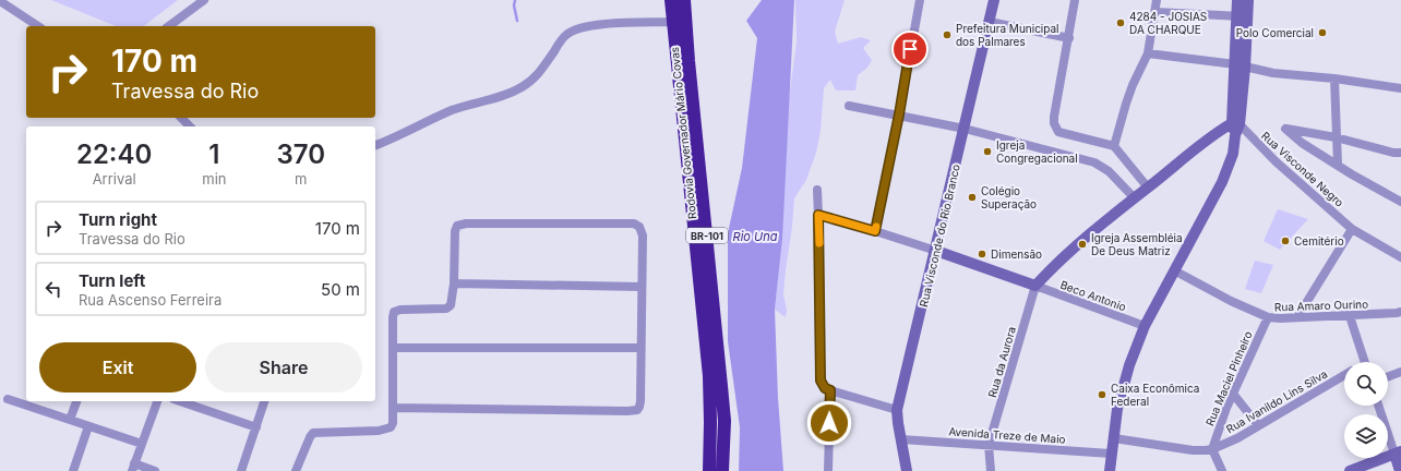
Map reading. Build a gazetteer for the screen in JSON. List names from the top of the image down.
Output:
{
  "streets": {
    "highway": ["Rodovia Governador Mário Covas", "BR-101"],
    "main road": ["Rua Visconde do Rio Branco"],
    "street": [
      "Rua Visconde Negro",
      "Beco Antonio",
      "Rua Amaro Ourino",
      "Rua da Aurora",
      "Rua Maciel Pinheiro",
      "Rua Ivanildo Lins Silva",
      "Avenida Treze de Maio"
    ]
  },
  "crossings": [
    ["Rua Visconde do Rio Branco", "Avenida Treze de Maio"],
    ["Beco Antonio", "Rua da Aurora"],
    ["Rua Amaro Ourino", "Rua Maciel Pinheiro"],
    ["Rua da Aurora", "Avenida Treze de Maio"],
    ["Rua Maciel Pinheiro", "Rua Ivanildo Lins Silva"]
  ],
  "water": ["Rio Una"],
  "places": [
    "4284 - JOSIAS DA CHARQUE",
    "Polo Comercial",
    "Prefeitura Municipal dos Palmares",
    "Igreja Congregacional",
    "Colégio Superação",
    "Cemitério",
    "Igreja Assembléia De Deus Matriz",
    "Dimensão",
    "Caixa Econômica Federal"
  ],
  "page": {
    "turn": ["170 m", "Travessa do Rio"],
    "eta": [
      "22:40",
      "Arrival",
      "1",
      "min",
      "370",
      "m"
    ],
    "list": [
      {
        "name": "Turn right",
        "note": "Travessa do Rio",
        "value": "170 m"
      },
      {
        "name": "Turn left",
        "note": "Rua Ascenso Ferreira",
        "value": "50 m"
      }
    ],
    "buttons": ["Exit", "Share"]
  }
}
